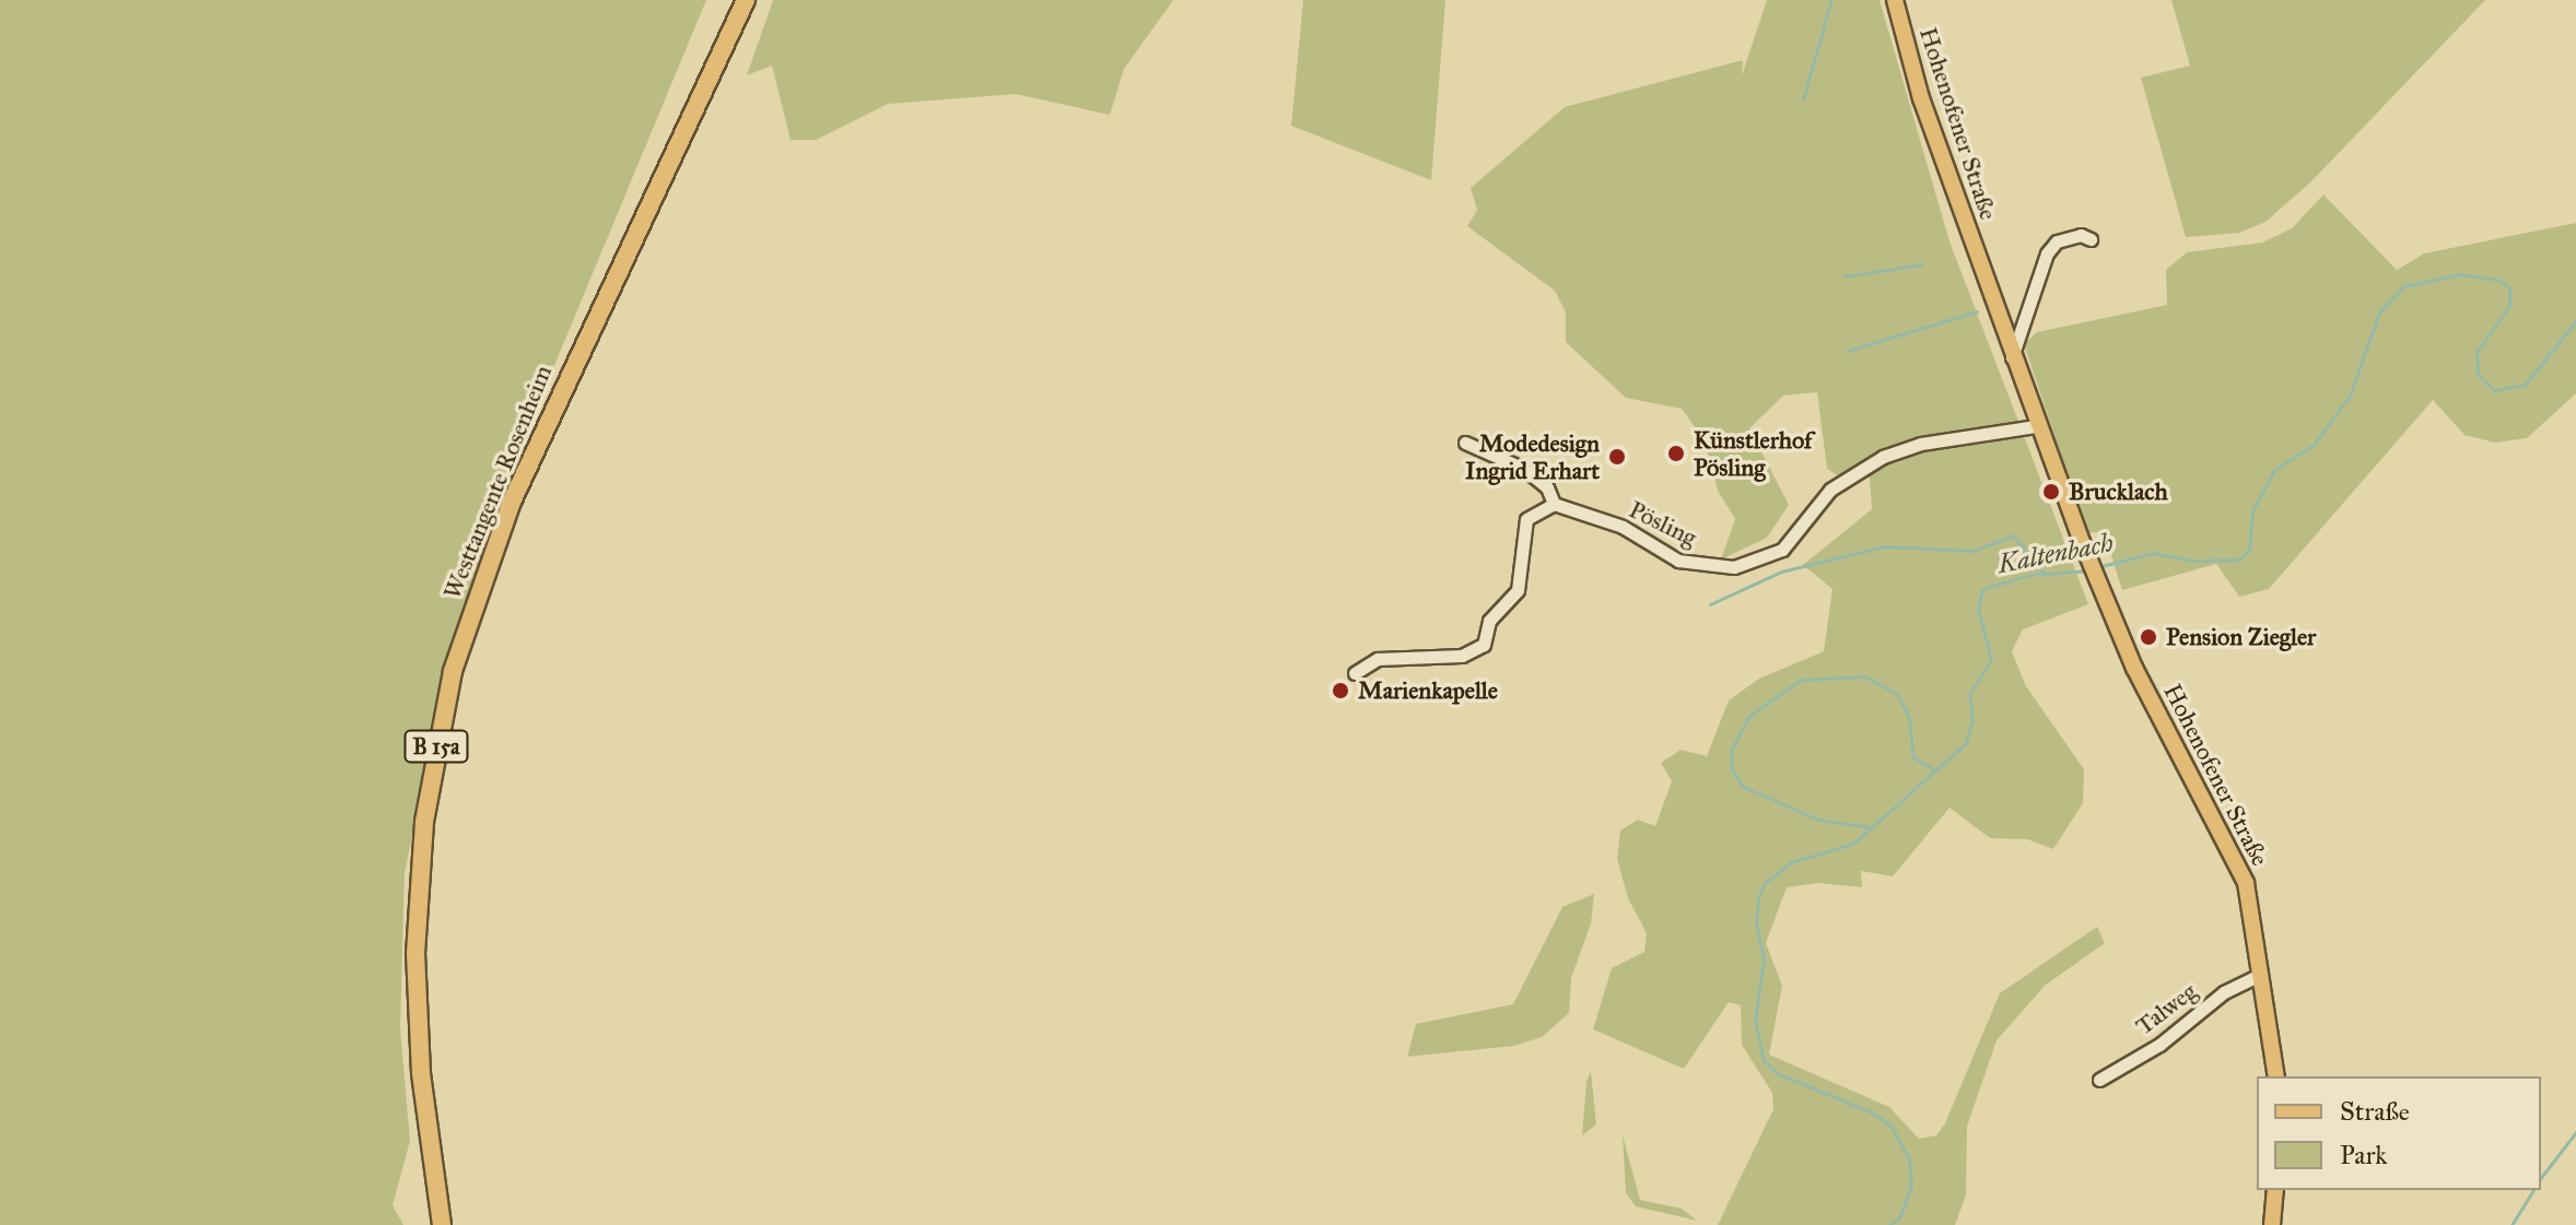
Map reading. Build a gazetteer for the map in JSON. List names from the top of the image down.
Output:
{
  "streets": {
    "highway": ["Westtangente Rosenheim", "B 15a"],
    "main road": ["Hohenofener Straße"],
    "street": ["Pösling", "Talweg"]
  },
  "crossings": [
    ["Hohenofener Straße", "Pösling"],
    ["Hohenofener Straße", "Talweg"]
  ],
  "water": ["Kaltenbach"],
  "places": [
    "Künstlerhof Pösling",
    "Modedesign Ingrid Erhart",
    "Brucklach",
    "Pension Ziegler",
    "Marienkapelle"
  ],
  "legend": ["Straße", "Park"]
}
